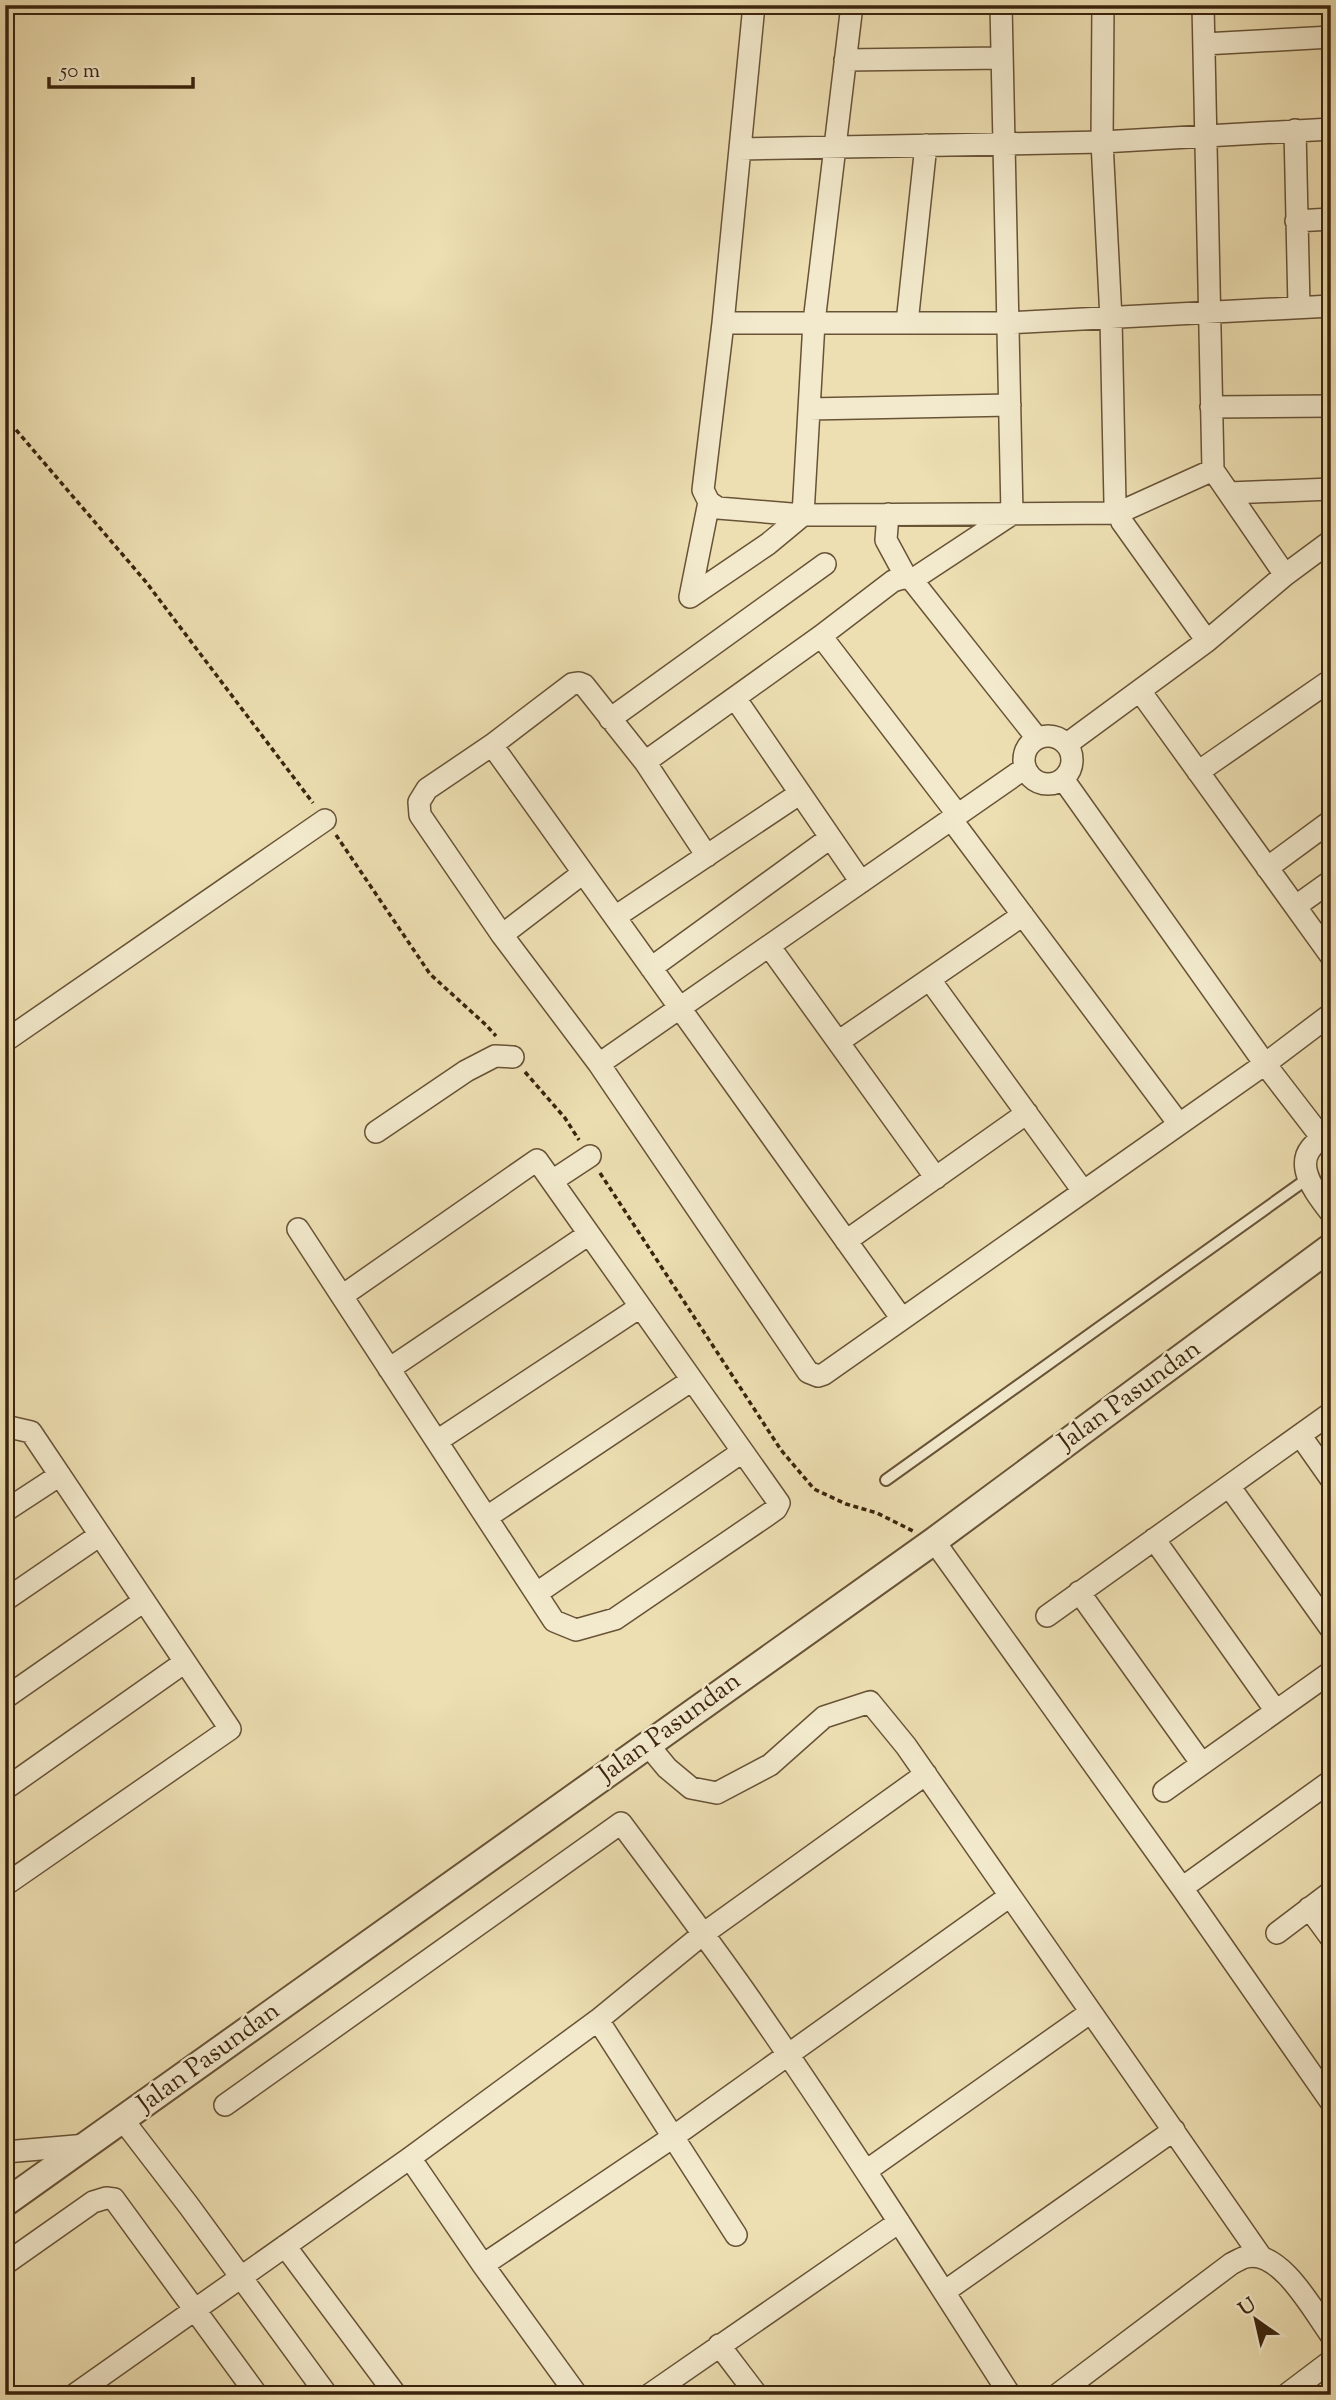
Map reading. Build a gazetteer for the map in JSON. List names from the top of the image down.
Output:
{
  "streets": {
    "street": ["Jalan Pasundan"]
  },
  "scale_bar": "50 m",
  "north": "top left"
}
